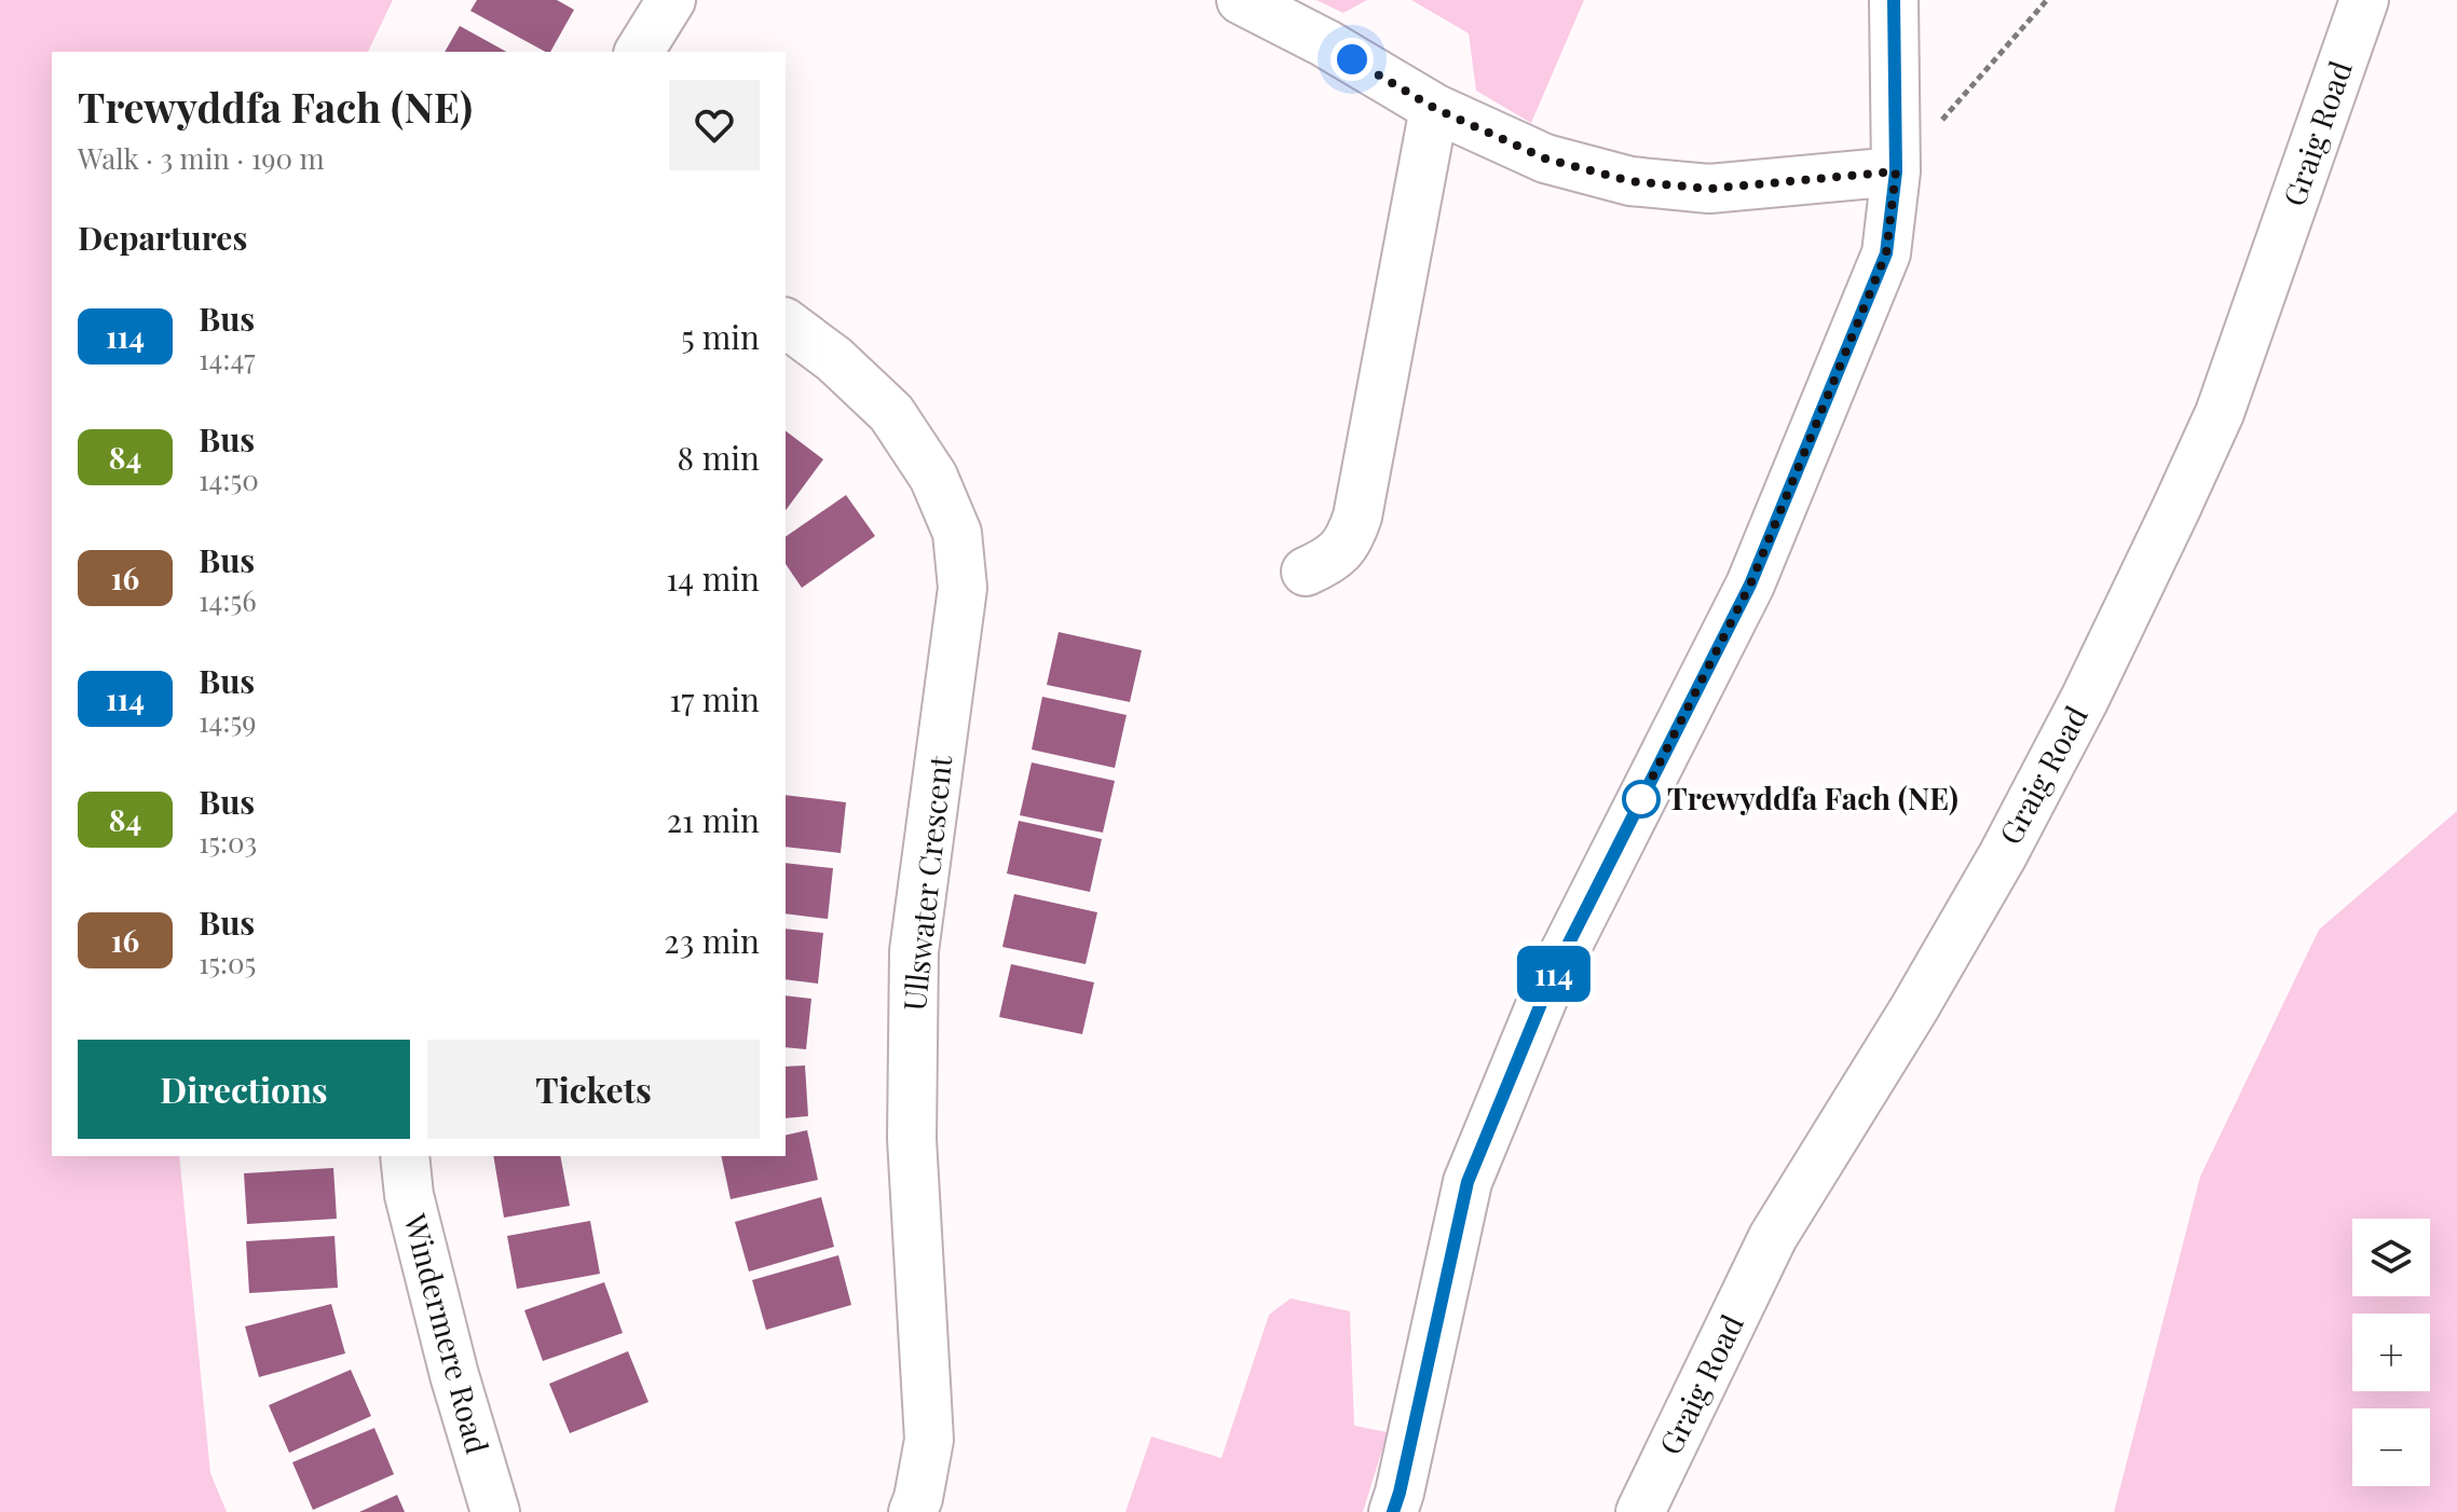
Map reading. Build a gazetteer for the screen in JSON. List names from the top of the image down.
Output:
{
  "streets": {
    "street": ["Graig Road", "Ullswater Crescent", "Windermere Road"]
  },
  "places": ["Trewyddfa Fach (NE)"],
  "lines": ["bus line 114"],
  "page": {
    "on_map": "114",
    "heading": [
      ["Trewyddfa Fach (NE)", "Walk · 3 min · 190 m"],
      "Departures"
    ],
    "list": [
      {
        "mark": "114",
        "name": "Bus",
        "note": "14:47",
        "value": "5 min"
      },
      {
        "mark": "84",
        "name": "Bus",
        "note": "14:50",
        "value": "8 min"
      },
      {
        "mark": "16",
        "name": "Bus",
        "note": "14:56",
        "value": "14 min"
      },
      {
        "mark": "114",
        "name": "Bus",
        "note": "14:59",
        "value": "17 min"
      },
      {
        "mark": "84",
        "name": "Bus",
        "note": "15:03",
        "value": "21 min"
      },
      {
        "mark": "16",
        "name": "Bus",
        "note": "15:05",
        "value": "23 min"
      }
    ],
    "buttons": ["Directions", "Tickets"],
    "map_buttons": ["+", "−"]
  }
}
